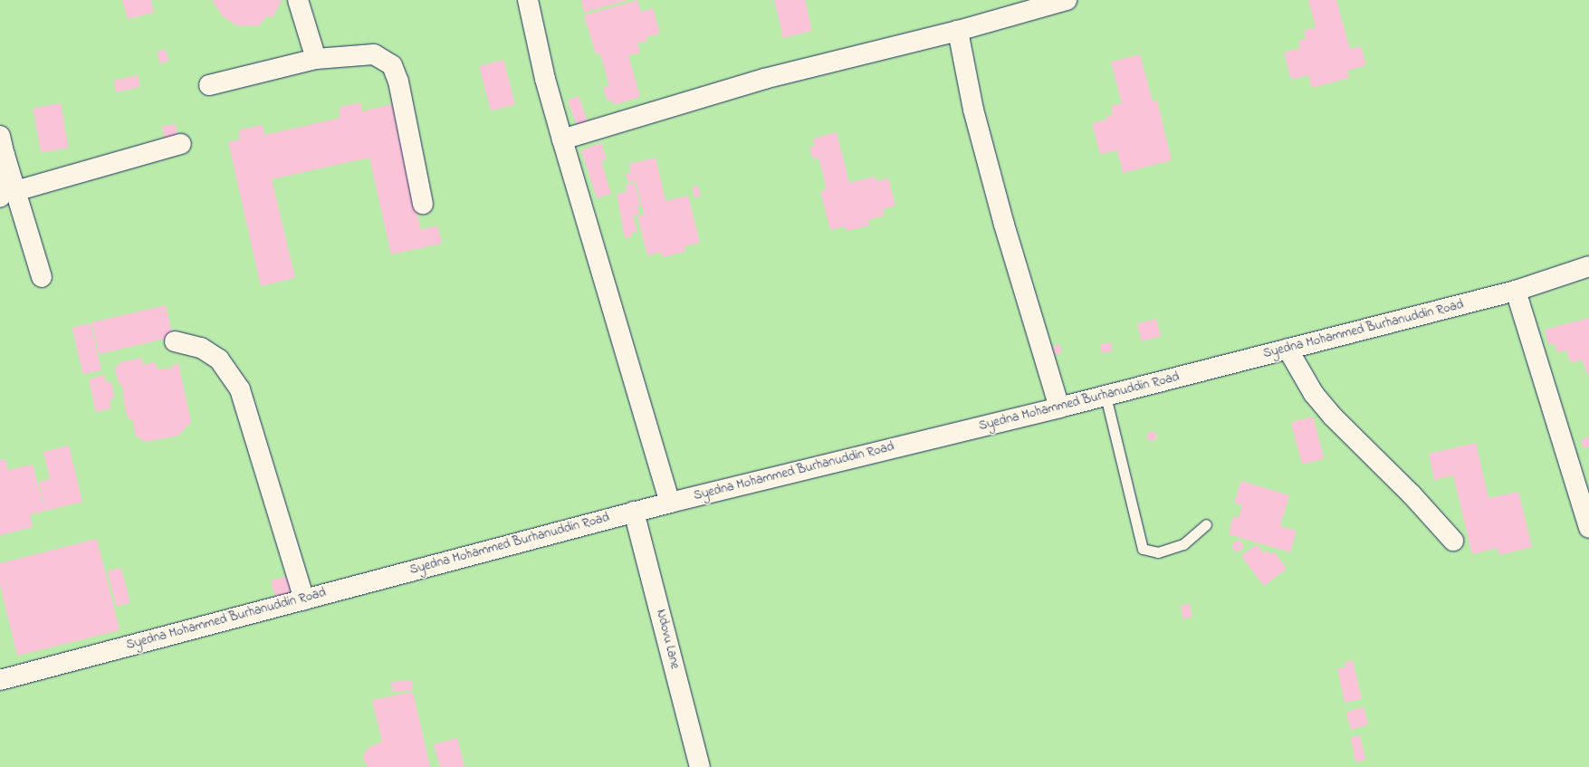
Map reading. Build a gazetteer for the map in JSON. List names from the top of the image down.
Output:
{
  "streets": {
    "street": ["Syedna Mohammed Burhanuddin Road", "Ndovu Lane"]
  },
  "crossings": [
    ["Syedna Mohammed Burhanuddin Road", "Ndovu Lane"]
  ]
}
